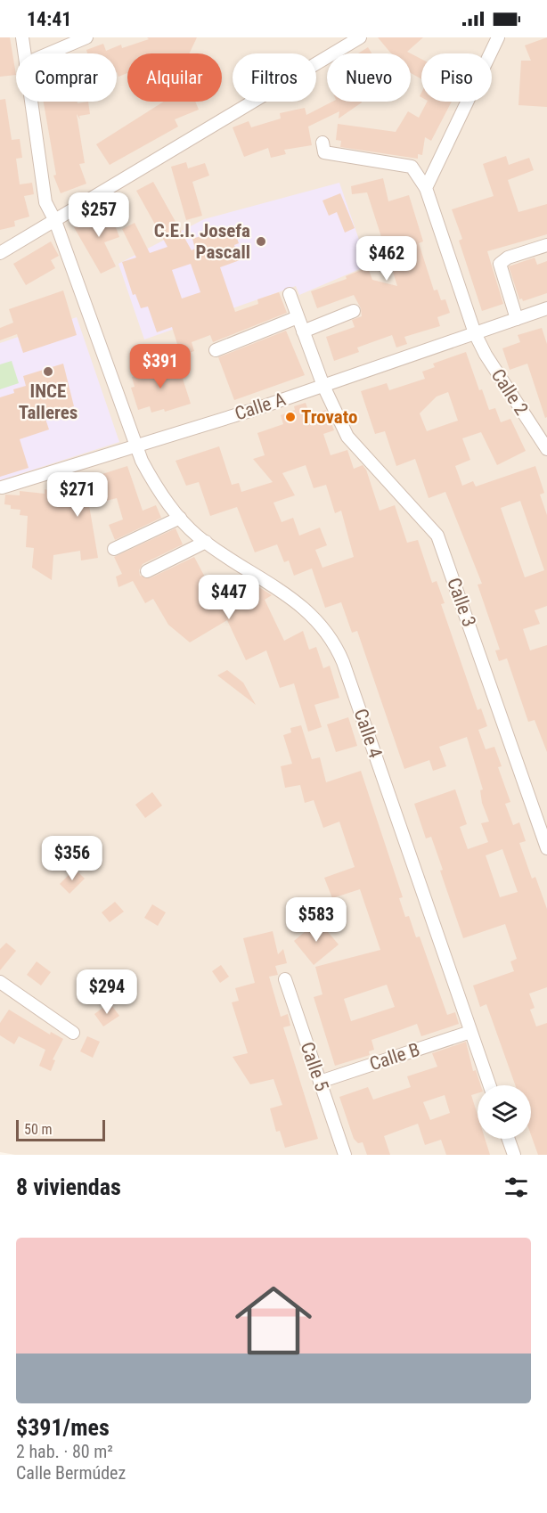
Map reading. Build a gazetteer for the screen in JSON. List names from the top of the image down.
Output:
{
  "streets": {
    "street": [
      "Calle 2",
      "Calle A",
      "Calle 3",
      "Calle 4",
      "Calle B",
      "Calle 5"
    ]
  },
  "crossings": [
    ["Calle 2", "Calle A"],
    ["Calle A", "Calle 3"],
    ["Calle A", "Calle 4"],
    ["Calle 4", "Calle B"],
    ["Calle B", "Calle 5"]
  ],
  "places": ["C.E.I. Josefa Pascall", "INCE Talleres", "Trovato"],
  "scale_bar": "50 m",
  "page": {
    "status": "14:41",
    "chip": [
      "Comprar",
      "Alquilar",
      "Filtros",
      "Nuevo",
      "Piso"
    ],
    "price": [
      "$257",
      "$462",
      "$391",
      "$271",
      "$447",
      "$356",
      "$583",
      "$294"
    ],
    "scale": "50 m",
    "heading": "8 viviendas",
    "list": [
      {
        "name": "$391/mes",
        "note": "2 hab. · 80 m² · Calle Bermúdez"
      }
    ]
  }
}
